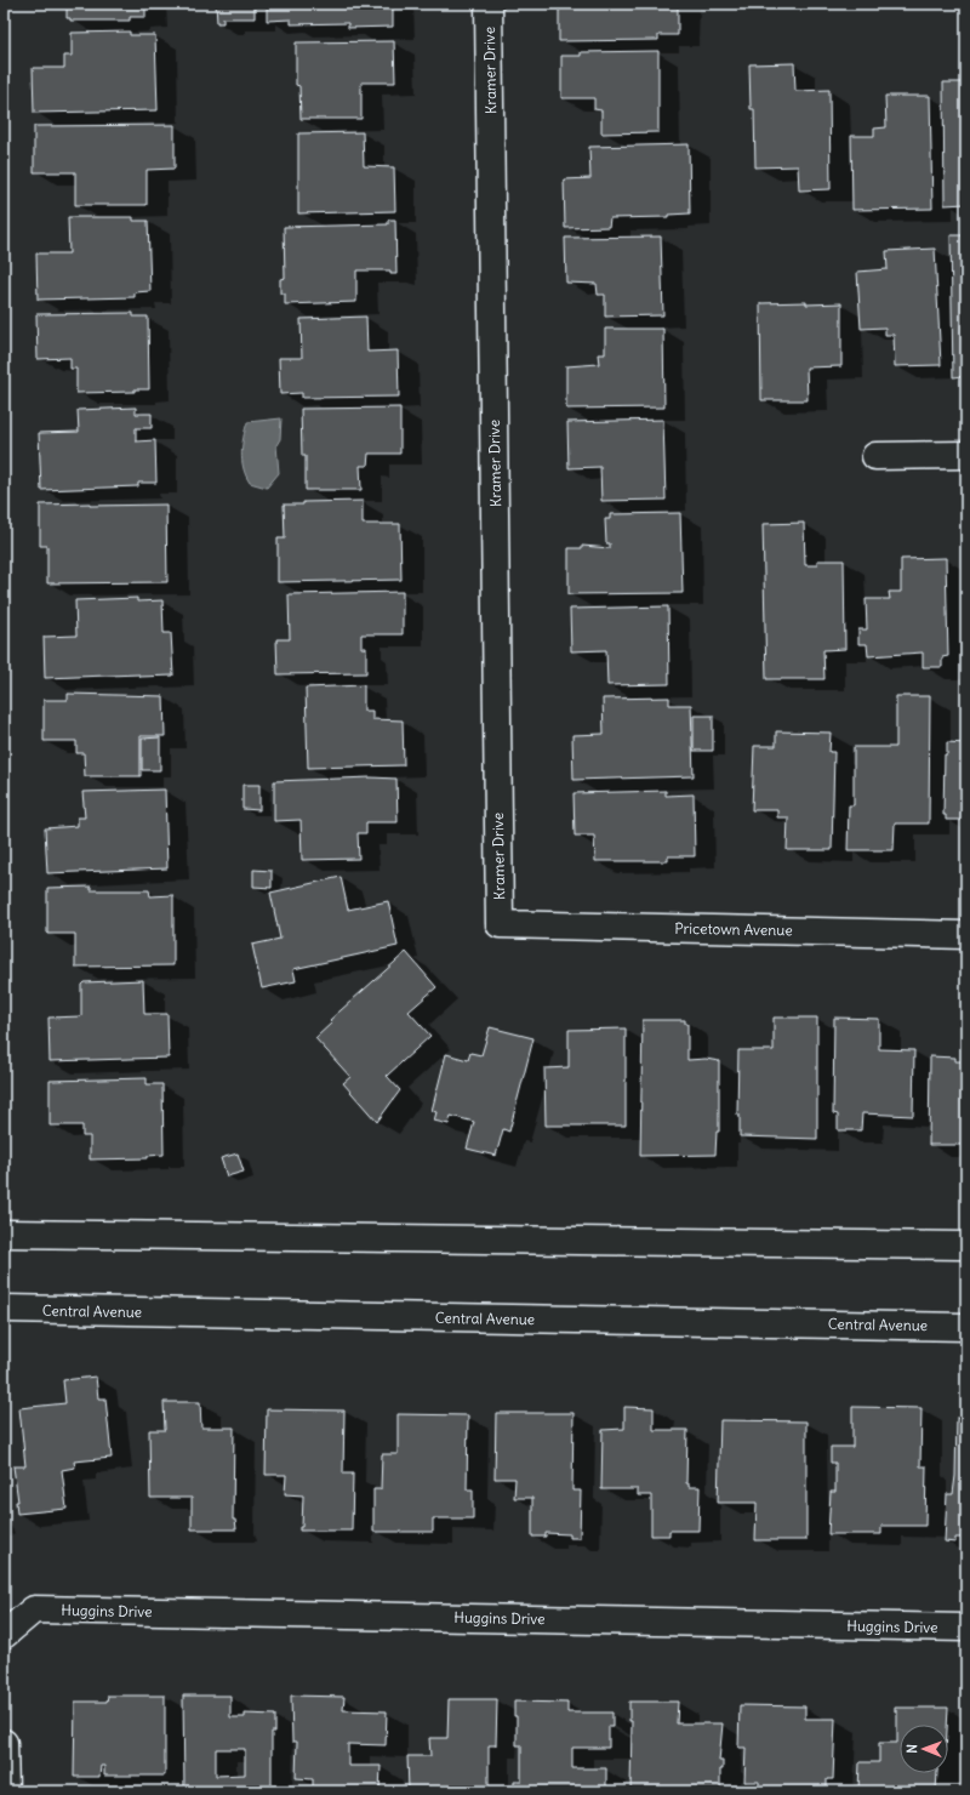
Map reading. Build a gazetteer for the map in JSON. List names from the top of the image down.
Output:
{
  "streets": {
    "street": [
      "Kramer Drive",
      "Pricetown Avenue",
      "Central Avenue",
      "Huggins Drive"
    ]
  },
  "crossings": [
    ["Kramer Drive", "Pricetown Avenue"]
  ],
  "north": "left"
}
